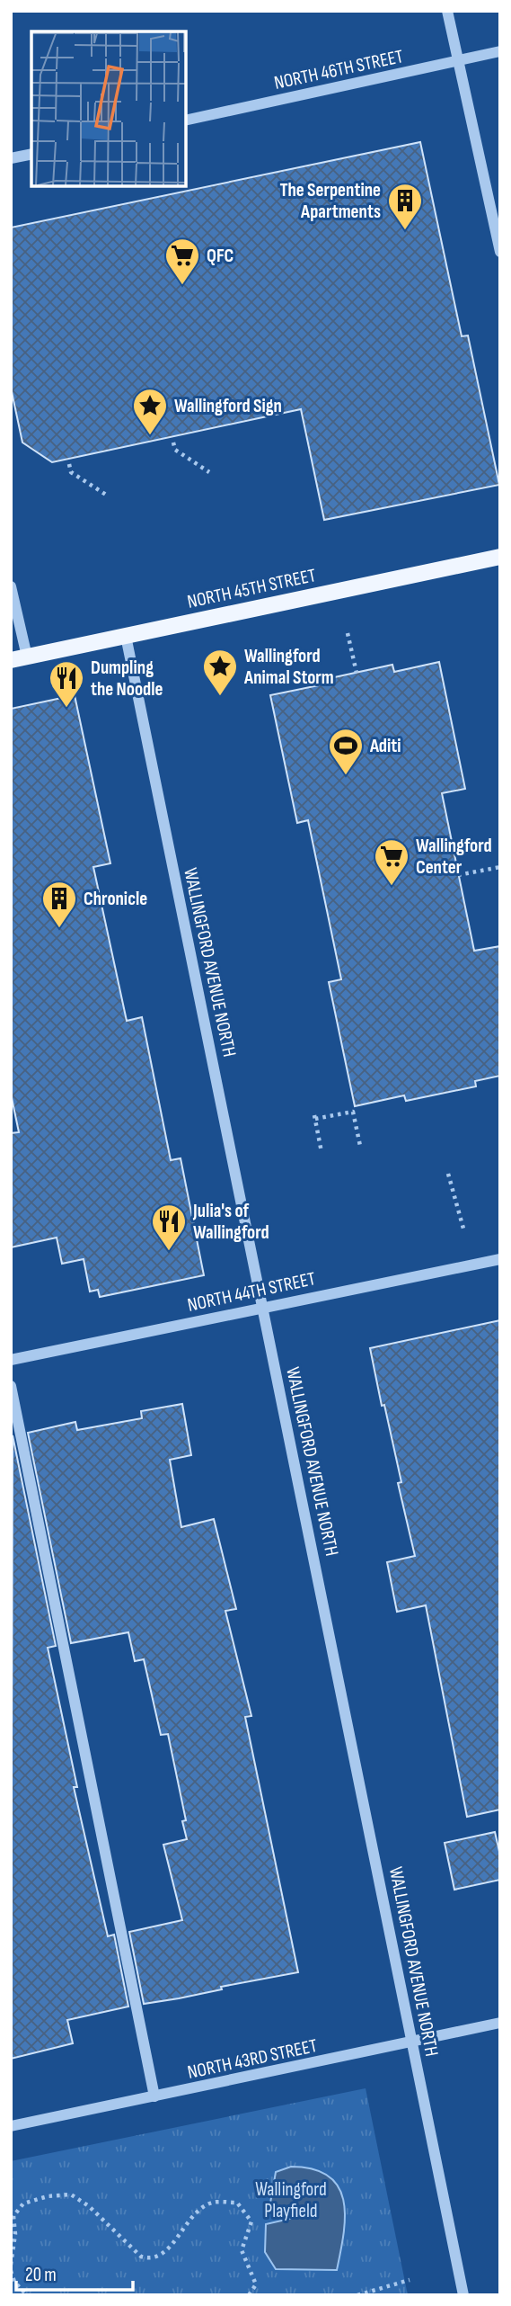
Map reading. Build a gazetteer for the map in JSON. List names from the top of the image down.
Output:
{
  "streets": {
    "main road": ["NORTH 45TH STREET"],
    "street": [
      "NORTH 46TH STREET",
      "WALLINGFORD AVENUE NORTH",
      "NORTH 44TH STREET",
      "NORTH 43RD STREET"
    ]
  },
  "crossings": [
    ["NORTH 45TH STREET", "WALLINGFORD AVENUE NORTH"],
    ["WALLINGFORD AVENUE NORTH", "NORTH 44TH STREET"],
    ["WALLINGFORD AVENUE NORTH", "NORTH 43RD STREET"]
  ],
  "parks": ["Wallingford Playfield"],
  "places": {
    "building": ["The Serpentine Apartments", "Chronicle"],
    "supermarket": ["QFC", "Wallingford Center"],
    "place": ["Wallingford Sign", "Wallingford Animal Storm"],
    "restaurant": ["Dumpling the Noodle", "Julia's of Wallingford"],
    "sports": ["Aditi"]
  },
  "scale_bar": "20 m"
}
